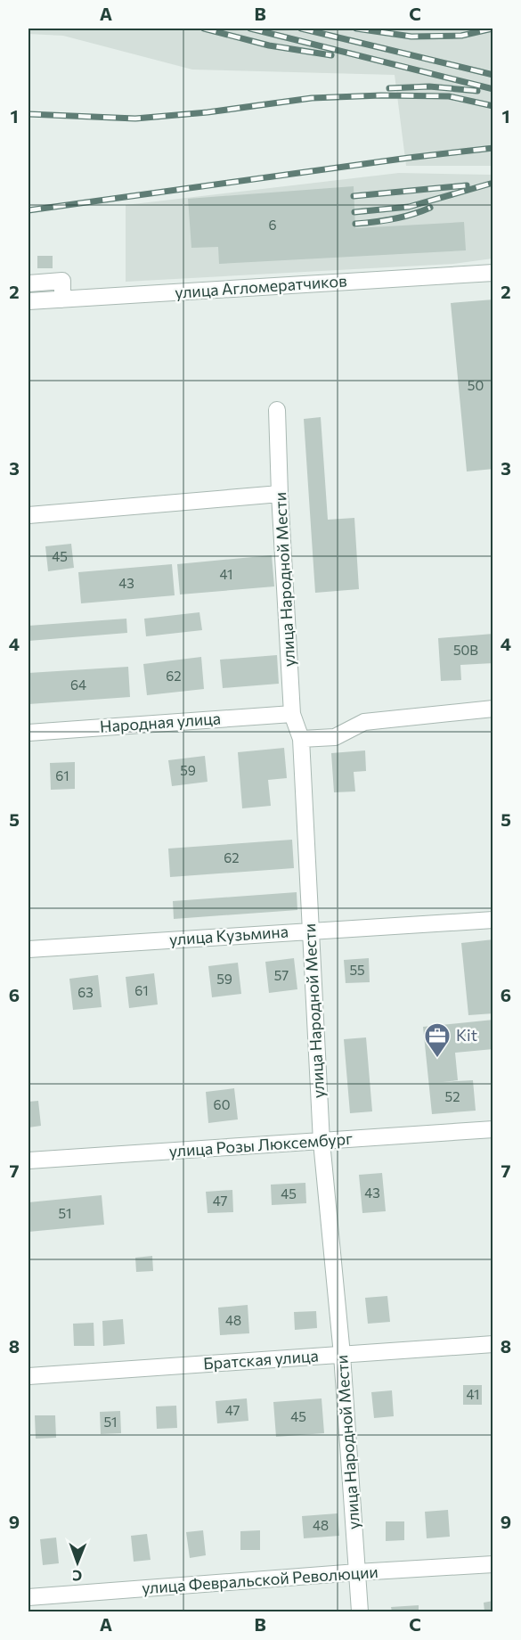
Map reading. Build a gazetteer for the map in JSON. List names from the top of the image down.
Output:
{
  "streets": {
    "street": [
      "улица Агломератчиков",
      "улица Народной Мести",
      "Народная улица",
      "улица Кузьмина",
      "улица Розы Люксембург",
      "Братская улица",
      "улица Февральской Революции"
    ]
  },
  "crossings": [
    ["улица Народной Мести", "Народная улица"],
    ["улица Народной Мести", "улица Кузьмина"],
    ["улица Народной Мести", "улица Розы Люксембург"],
    ["улица Народной Мести", "Братская улица"],
    ["улица Народной Мести", "улица Февральской Революции"]
  ],
  "places": {
    "office": ["Kit"]
  },
  "house_numbers": [
    "6",
    "50",
    "45",
    "41",
    "43",
    "50В",
    "62",
    "64",
    "59",
    "61",
    "62",
    "55",
    "57",
    "59",
    "61",
    "63",
    "52",
    "60",
    "43",
    "45",
    "47",
    "51",
    "48",
    "41",
    "47",
    "45",
    "51",
    "48"
  ],
  "north": "bottom",
  "grid": {
    "columns": ["A", "B", "C"],
    "rows": [
      "1",
      "2",
      "3",
      "4",
      "5",
      "6",
      "7",
      "8",
      "9"
    ]
  }
}
